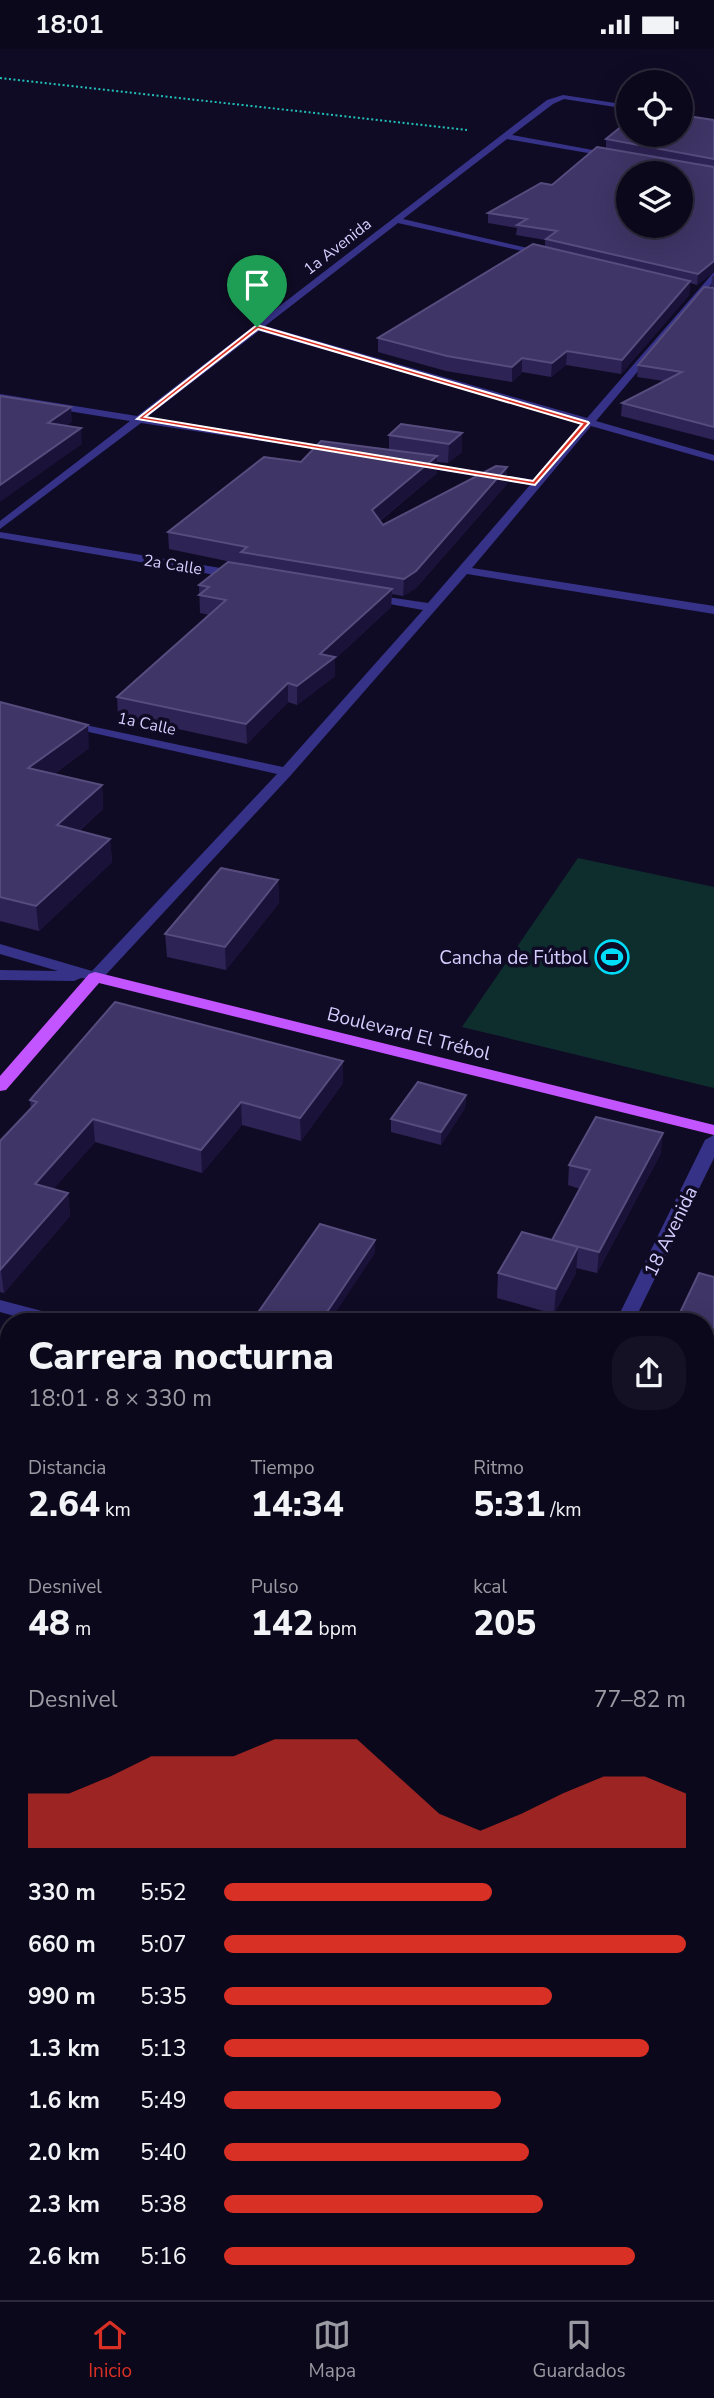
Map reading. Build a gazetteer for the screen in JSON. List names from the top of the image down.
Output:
{
  "streets": {
    "main road": ["Boulevard El Trébol"],
    "street": [
      "1a Avenida",
      "2a Calle",
      "1a Calle",
      "18 Avenida"
    ]
  },
  "places": {
    "sports": ["Cancha de Fútbol"]
  },
  "page": {
    "status": "18:01",
    "heading": ["Carrera nocturna", "18:01 · 8 × 330 m"],
    "stats": [
      ["Distancia", "2.64 km"],
      ["Tiempo", "14:34"],
      ["Ritmo", "5:31 /km"],
      ["Desnivel", "48 m"],
      ["Pulso", "142 bpm"],
      ["kcal", "205"]
    ],
    "chart": ["Desnivel", "77–82 m"],
    "list": [
      {
        "name": "330 m",
        "note": "5:52"
      },
      {
        "name": "660 m",
        "note": "5:07"
      },
      {
        "name": "990 m",
        "note": "5:35"
      },
      {
        "name": "1.3 km",
        "note": "5:13"
      },
      {
        "name": "1.6 km",
        "note": "5:49"
      },
      {
        "name": "2.0 km",
        "note": "5:40"
      },
      {
        "name": "2.3 km",
        "note": "5:38"
      },
      {
        "name": "2.6 km",
        "note": "5:16"
      }
    ],
    "tabs": ["Inicio", "Mapa", "Guardados"]
  }
}
